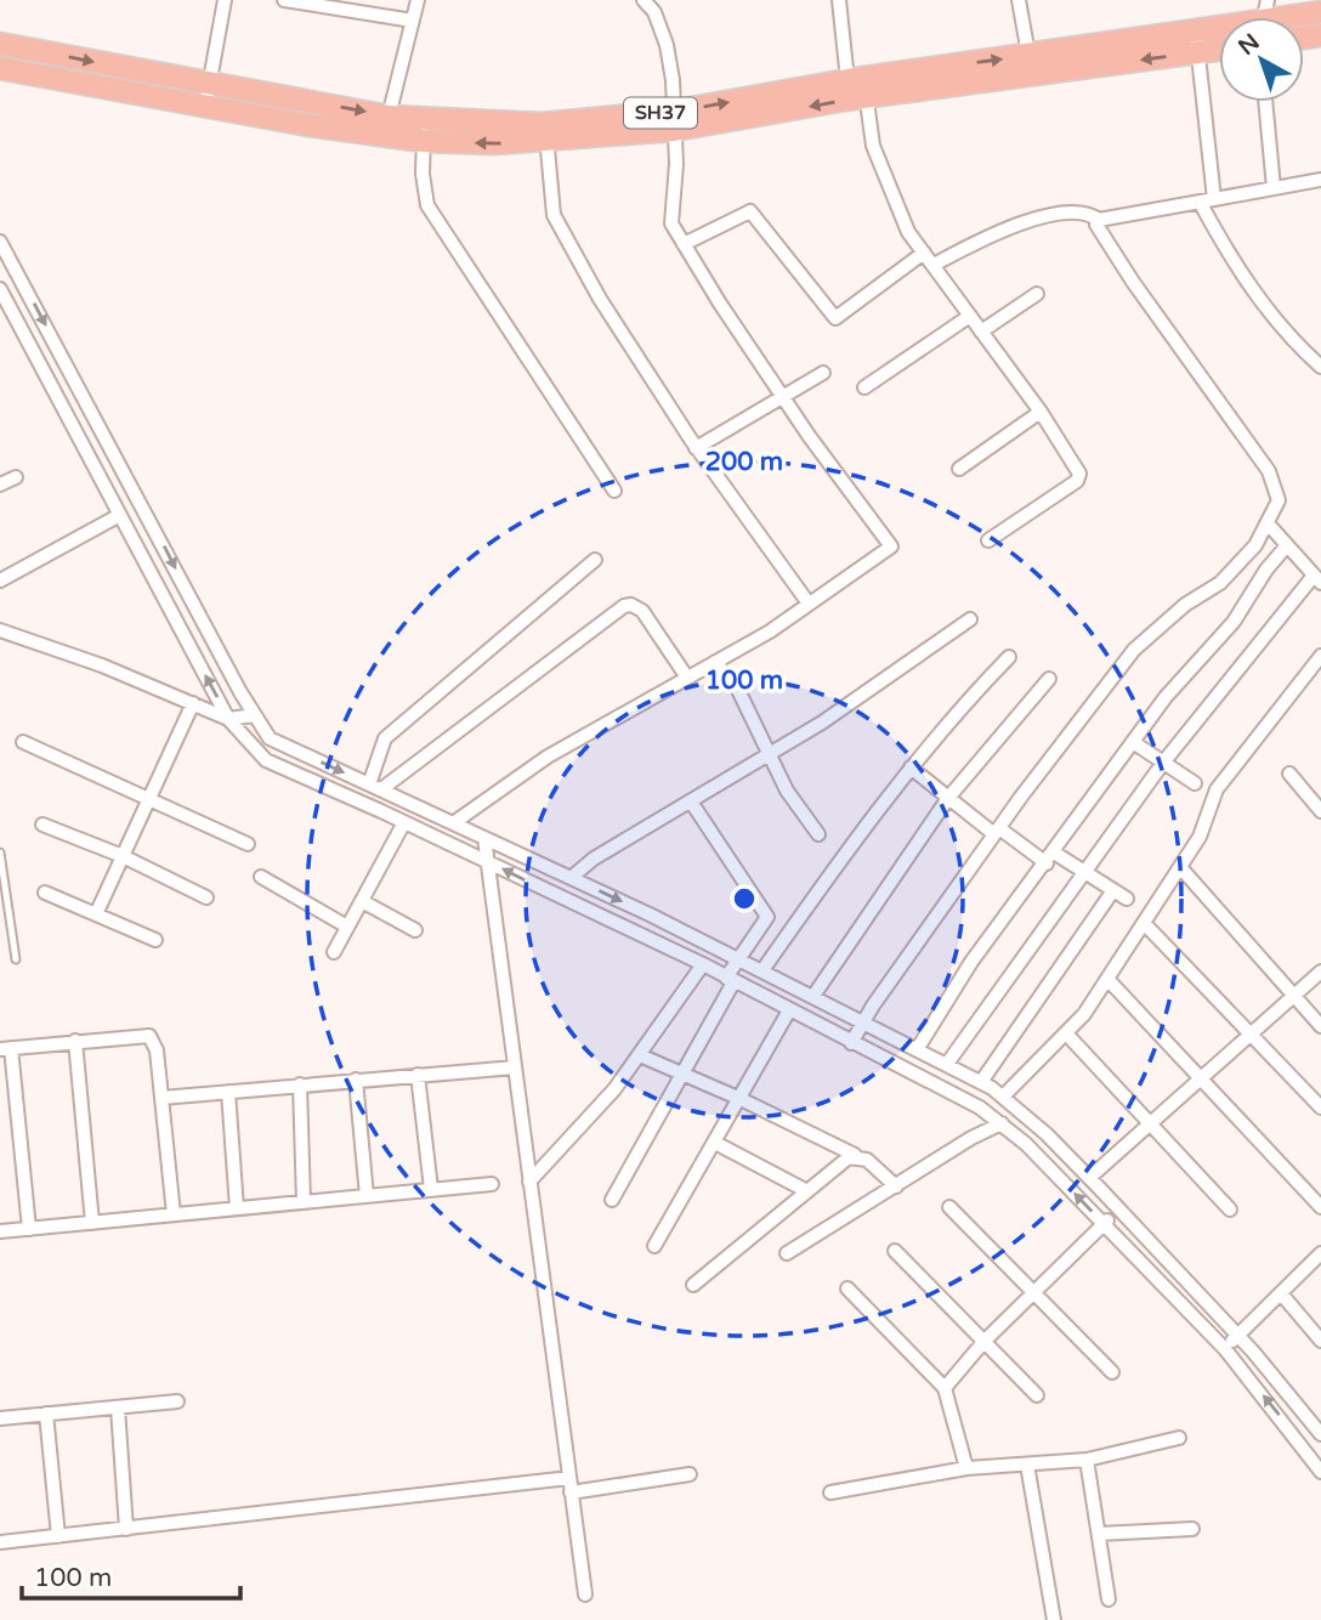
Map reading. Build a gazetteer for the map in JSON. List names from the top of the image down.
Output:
{
  "streets": {
    "main road": ["SH37"]
  },
  "scale_bar": "100 m",
  "north": "top left",
  "rings": ["200 m", "100 m"]
}
